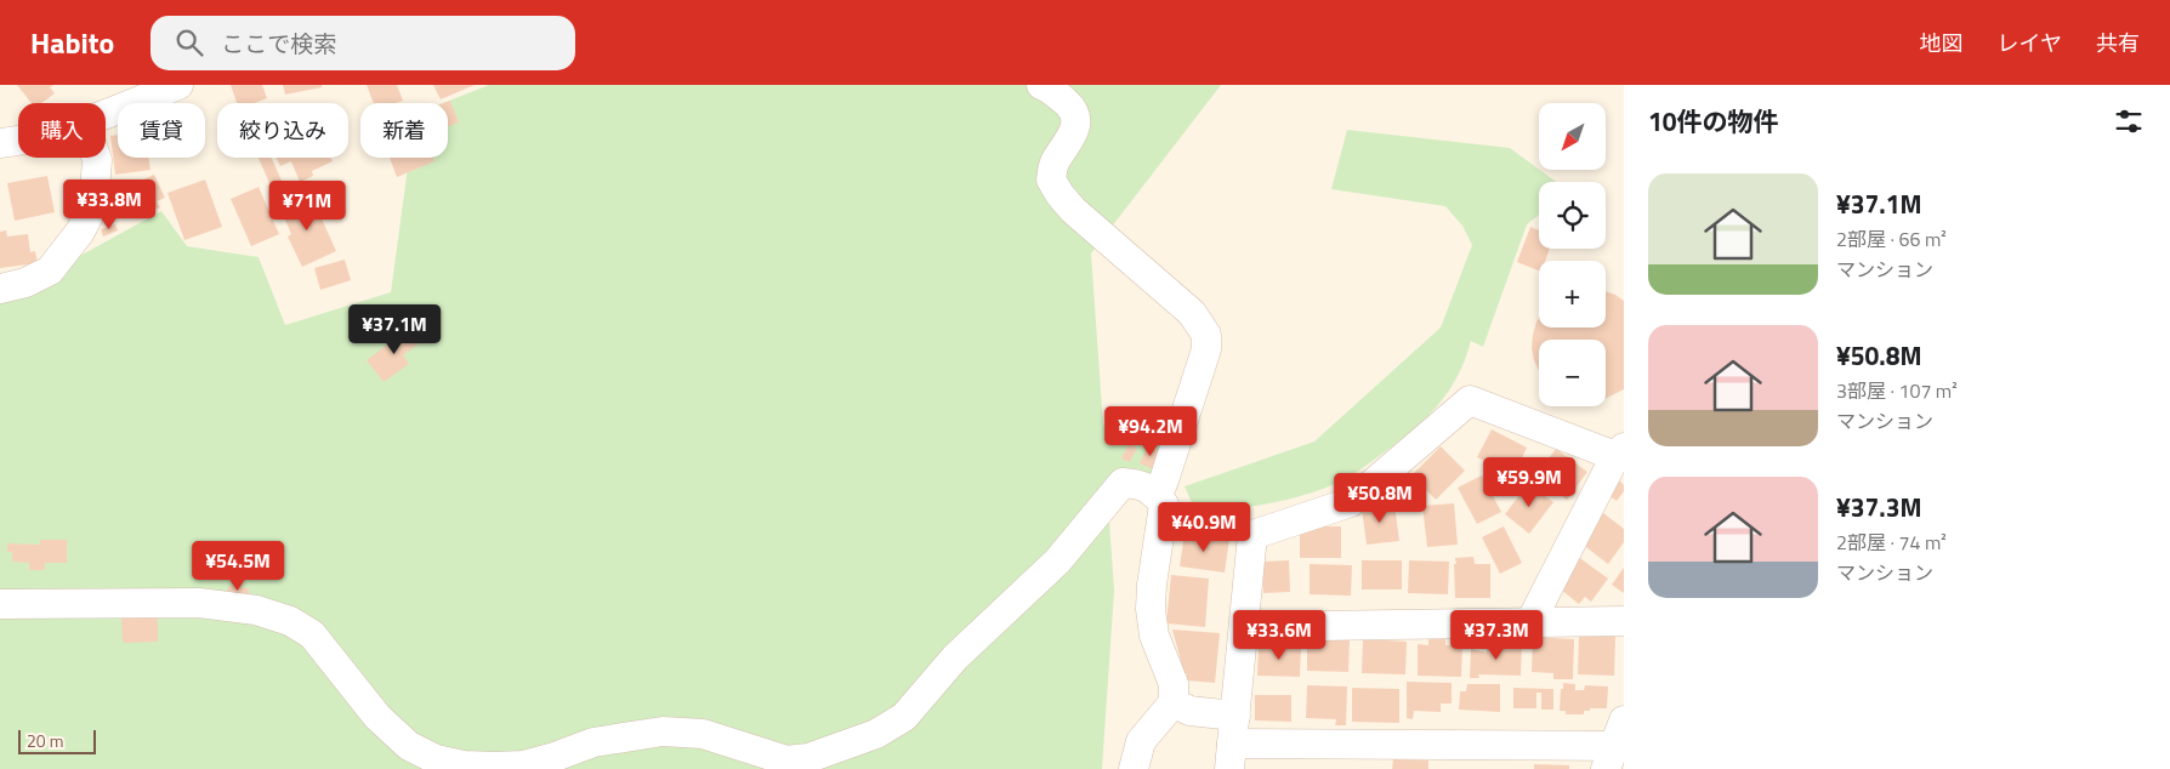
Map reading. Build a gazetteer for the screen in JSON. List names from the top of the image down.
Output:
{
  "scale_bar": "20 m",
  "north": "bottom left",
  "page": {
    "header": "Habito",
    "search": "ここで検索",
    "nav": ["地図", "レイヤ", "共有"],
    "heading": "10件の物件",
    "map_buttons": ["+", "−"],
    "chip": [
      "購入",
      "賃貸",
      "絞り込み",
      "新着"
    ],
    "list": [
      {
        "name": "¥37.1M",
        "note": "2部屋 · 66 m² · マンション"
      },
      {
        "name": "¥50.8M",
        "note": "3部屋 · 107 m² · マンション"
      },
      {
        "name": "¥37.3M",
        "note": "2部屋 · 74 m² · マンション"
      }
    ],
    "price": [
      "¥33.8M",
      "¥71M",
      "¥37.1M",
      "¥94.2M",
      "¥59.9M",
      "¥50.8M",
      "¥40.9M",
      "¥54.5M",
      "¥33.6M",
      "¥37.3M"
    ],
    "scale": "20 m"
  }
}
